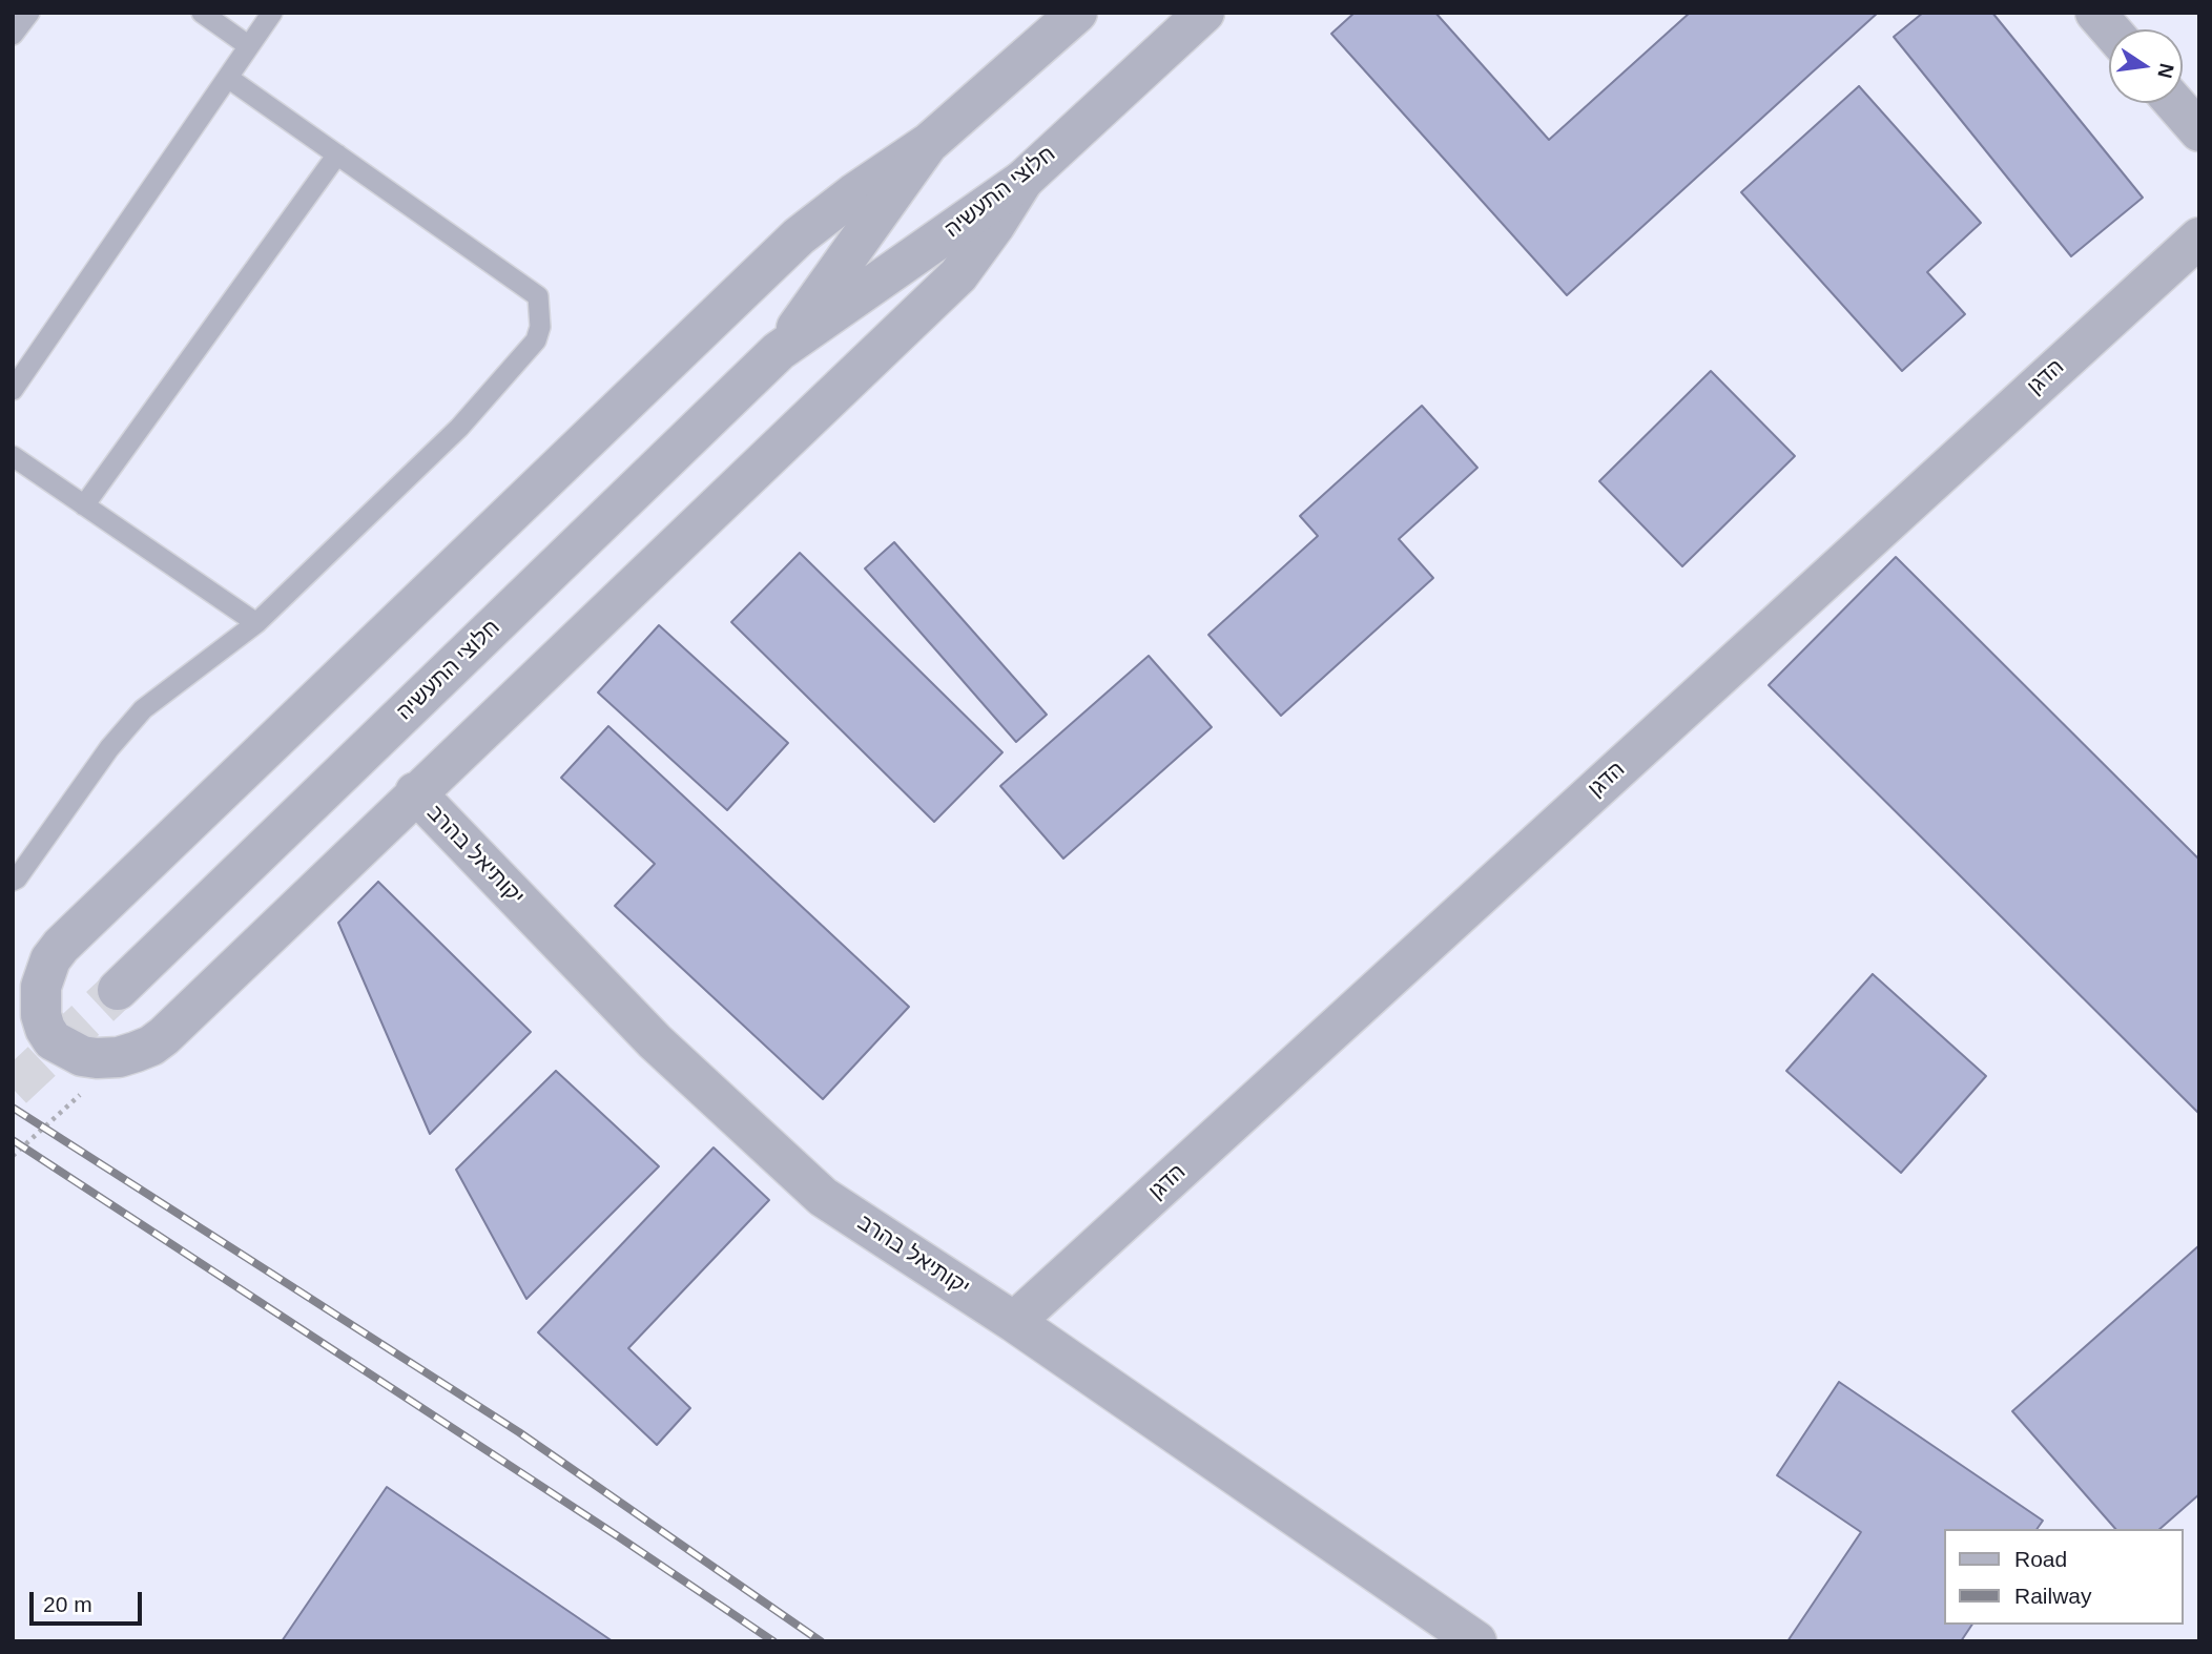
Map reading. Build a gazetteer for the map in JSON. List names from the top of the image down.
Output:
{
  "streets": {
    "street": ["חלוצי התעשיה", "הדגן", "יקותיאל בהרב"]
  },
  "crossings": [
    ["הדגן", "יקותיאל בהרב"]
  ],
  "legend": ["Road", "Railway"],
  "scale_bar": "20 m",
  "north": "right"
}
